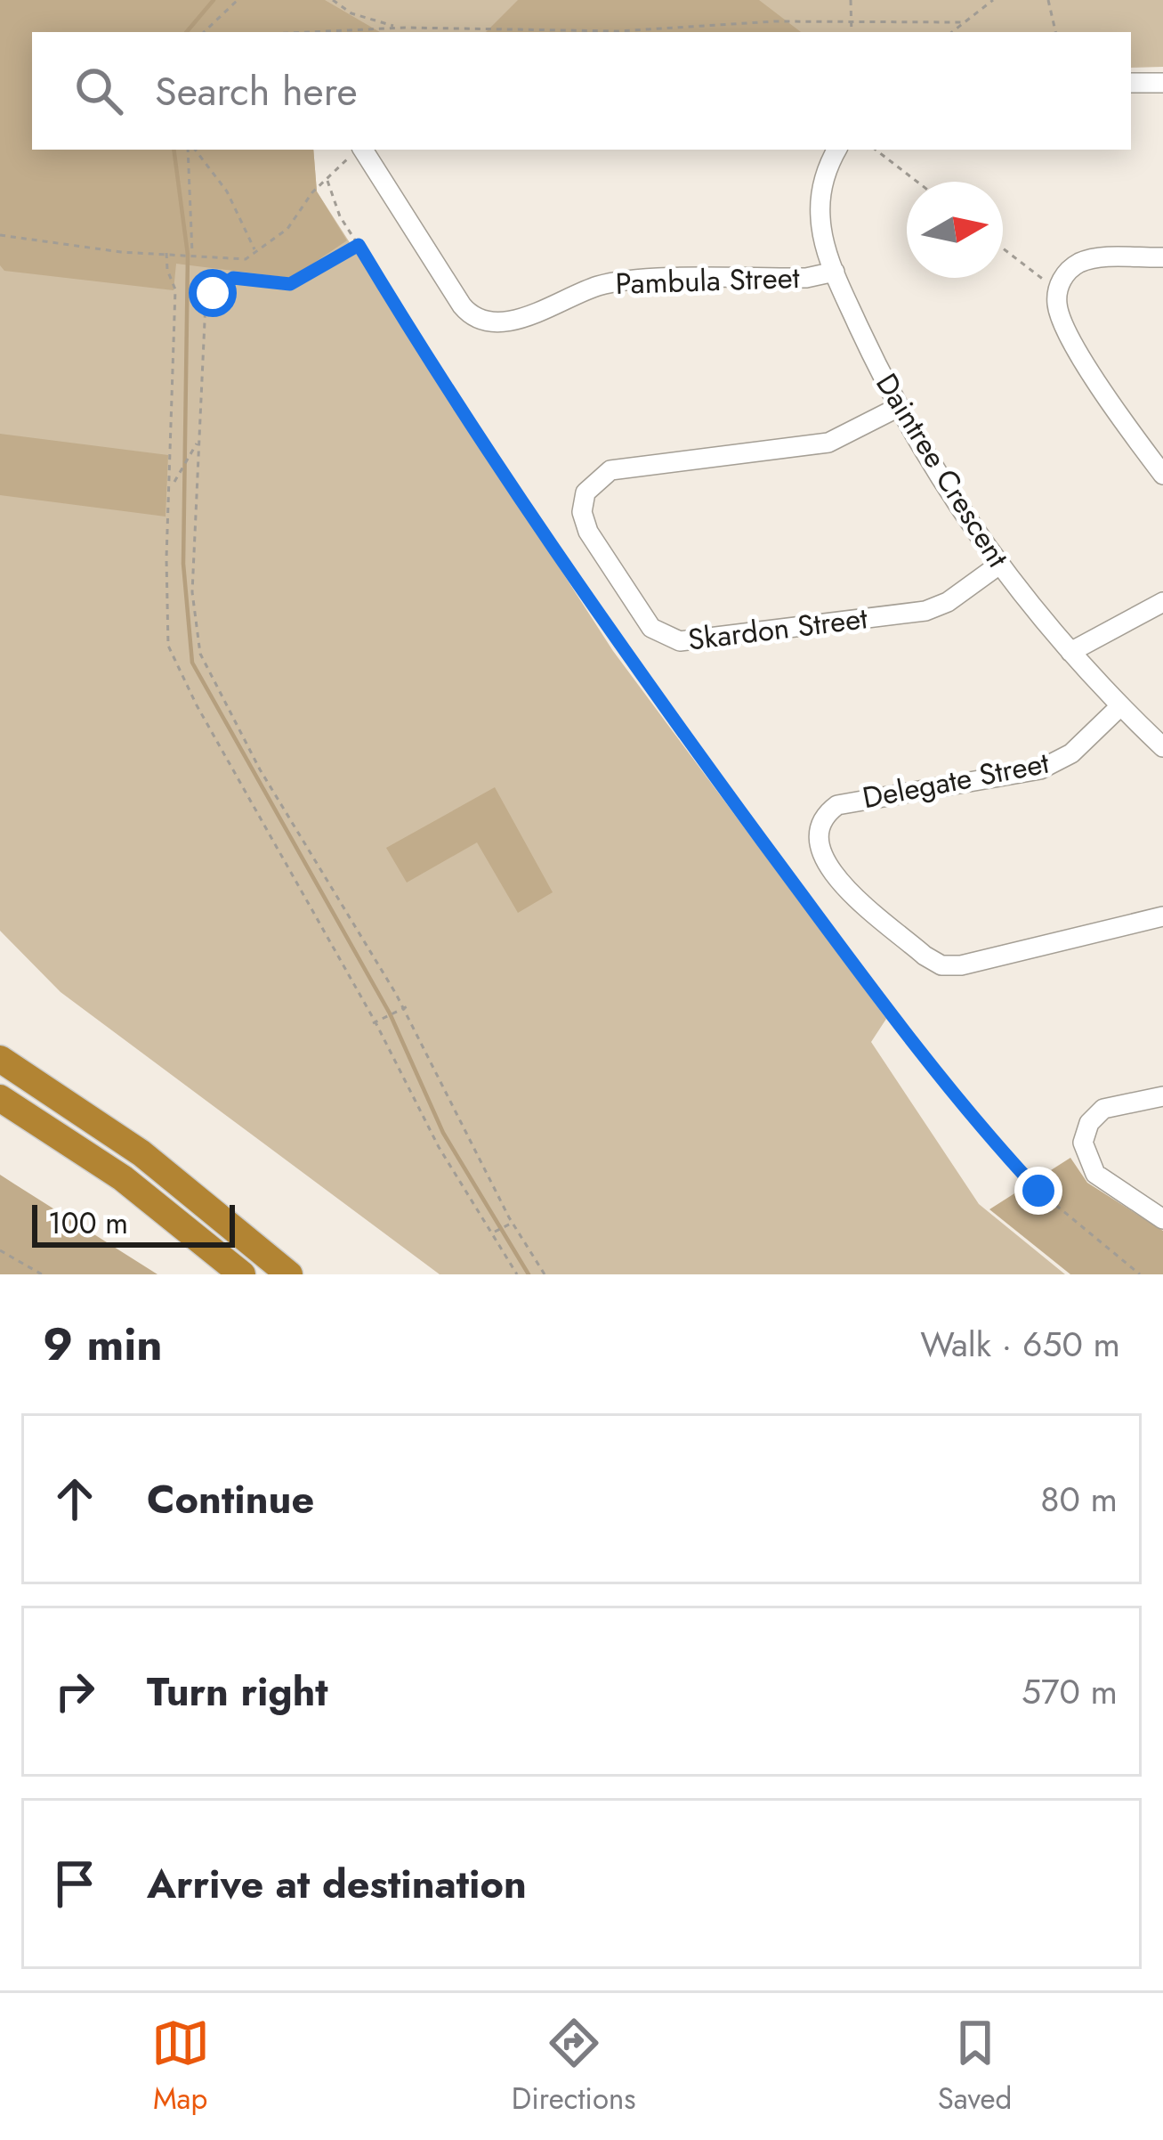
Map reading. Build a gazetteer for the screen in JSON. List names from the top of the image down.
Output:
{
  "streets": {
    "street": [
      "Pambula Street",
      "Daintree Crescent",
      "Skardon Street",
      "Delegate Street"
    ]
  },
  "crossings": [
    ["Pambula Street", "Daintree Crescent"],
    ["Daintree Crescent", "Skardon Street"],
    ["Daintree Crescent", "Delegate Street"]
  ],
  "scale_bar": "100 m",
  "north": "right",
  "page": {
    "search": "Search here",
    "scale": "100 m",
    "heading": ["9 min", "Walk · 650 m"],
    "list": [
      ["Continue", "80 m"],
      ["Turn right", "570 m"],
      "Arrive at destination"
    ],
    "nav": ["Map", "Directions", "Saved"]
  }
}
